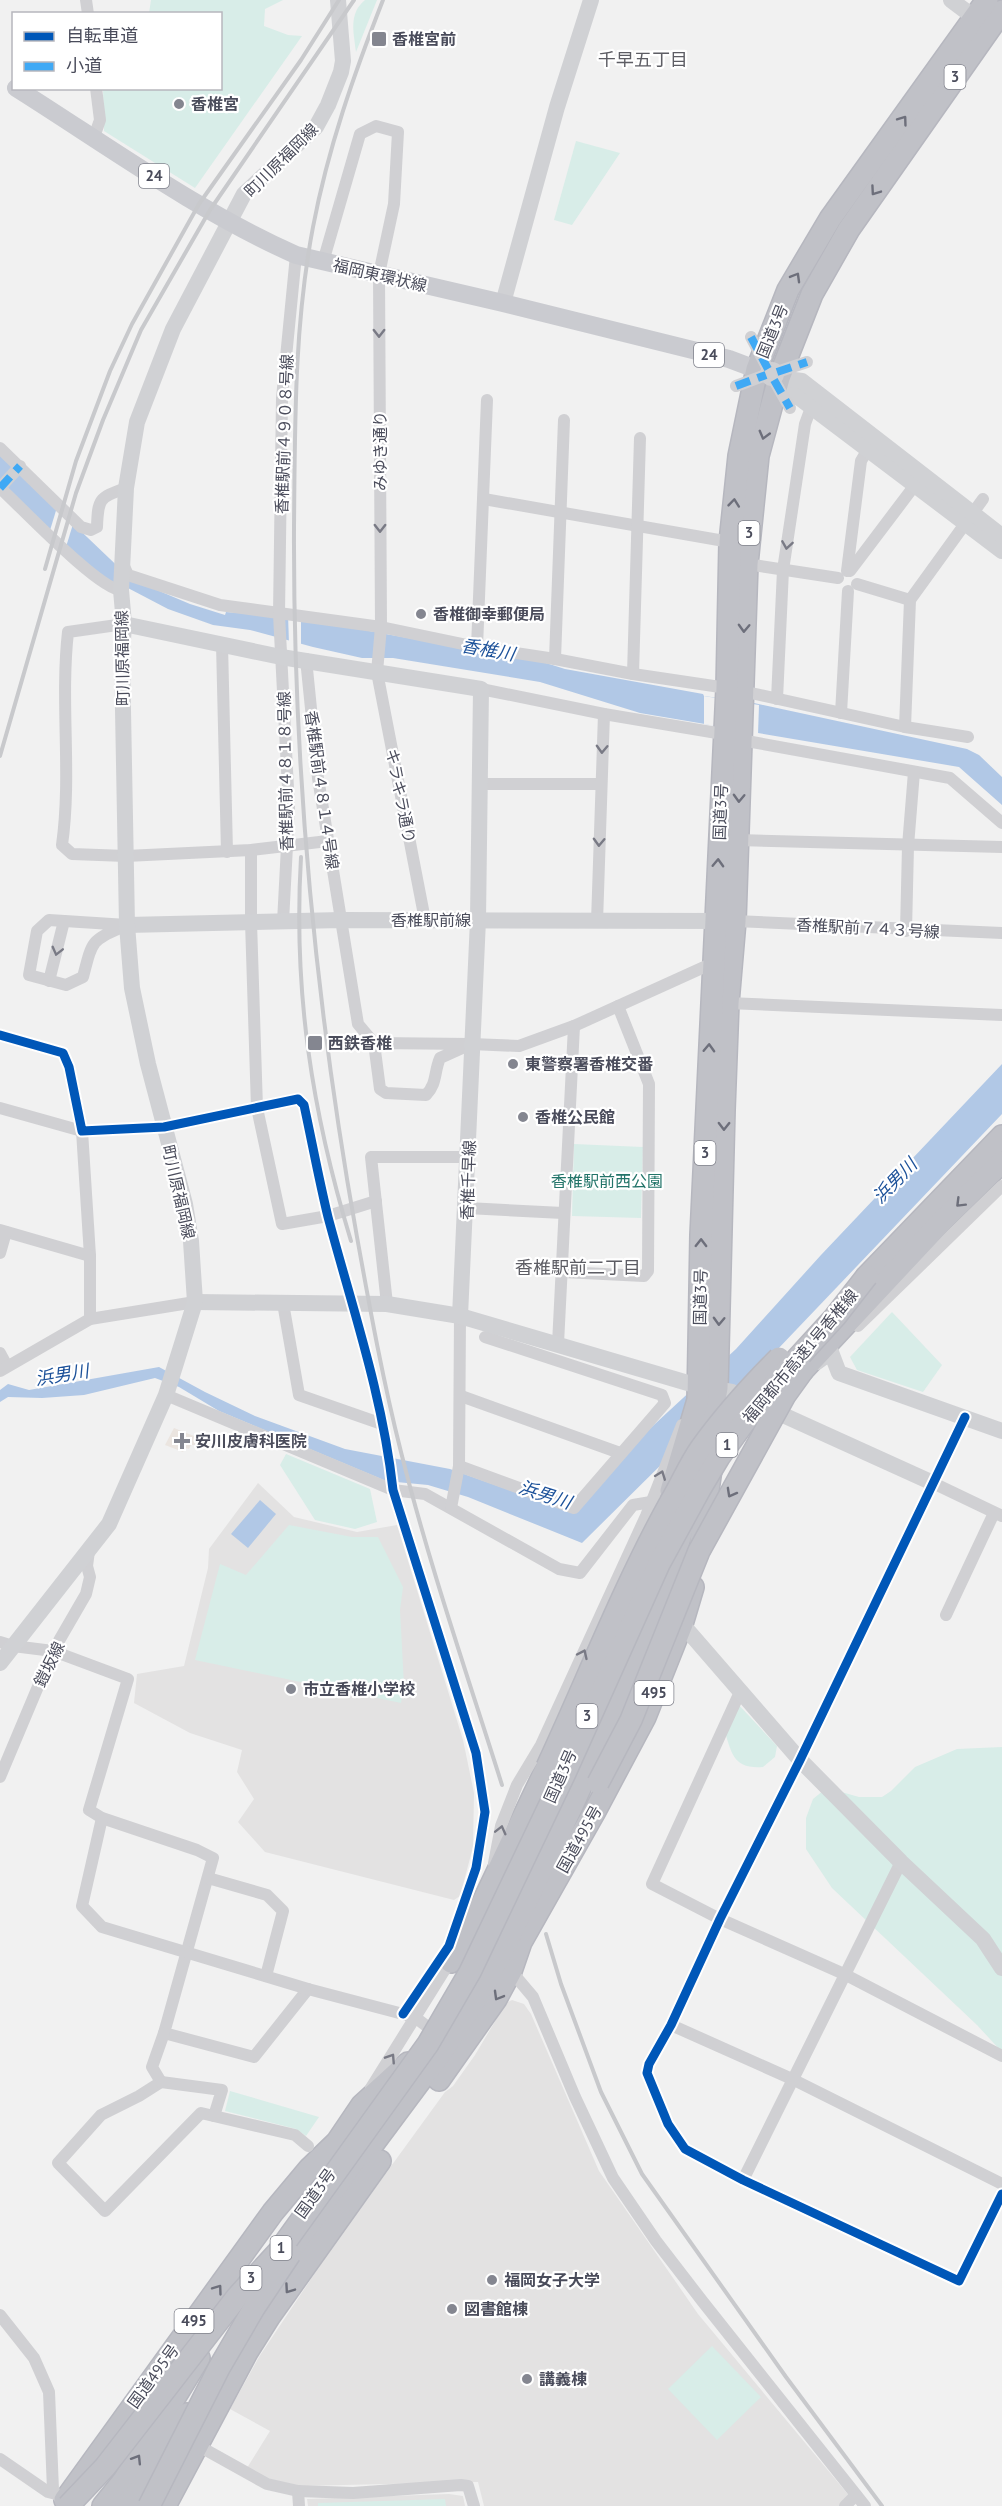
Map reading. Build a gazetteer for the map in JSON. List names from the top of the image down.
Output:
{
  "streets": {
    "highway": [
      "3",
      "国道3号",
      "福岡都市高速1号香椎線",
      "1",
      "495",
      "国道495号"
    ],
    "main road": ["24", "福岡東環状線"],
    "street": [
      "町川原福岡線",
      "香椎駅前４９０８号線",
      "みゆき通り",
      "香椎駅前４８１８号線",
      "香椎駅前４８１４号線",
      "キラキラ通り",
      "香椎駅前線",
      "香椎駅前７４３号線",
      "香椎千早線",
      "鎧坂線"
    ]
  },
  "crossings": [
    ["町川原福岡線", "福岡東環状線"],
    ["町川原福岡線", "香椎駅前線"],
    ["福岡東環状線", "国道3号"],
    ["福岡東環状線", "香椎駅前４９０８号線"],
    ["福岡東環状線", "みゆき通り"],
    ["国道3号", "香椎駅前線"],
    ["国道3号", "香椎駅前７４３号線"],
    ["国道3号", "国道495号"],
    ["香椎駅前４９０８号線", "香椎駅前４８１８号線"],
    ["みゆき通り", "キラキラ通り"],
    ["香椎駅前４８１８号線", "香椎駅前線"],
    ["香椎駅前４８１４号線", "香椎駅前線"],
    ["キラキラ通り", "香椎駅前線"],
    ["香椎駅前線", "香椎駅前７４３号線"],
    ["香椎駅前線", "香椎千早線"],
    ["福岡都市高速1号香椎線", "1"],
    ["1", "国道495号"]
  ],
  "districts": ["千早五丁目", "香椎駅前二丁目"],
  "water": ["香椎川", "浜男川"],
  "parks": ["香椎駅前西公園"],
  "places": {
    "transit": ["香椎宮前", "西鉄香椎"],
    "other": [
      "香椎宮",
      "香椎御幸郵便局",
      "東警察署香椎交番",
      "香椎公民館",
      "市立香椎小学校",
      "福岡女子大学",
      "図書館棟",
      "講義棟"
    ],
    "health": ["安川皮膚科医院"]
  },
  "legend": ["自転車道", "小道"]
}
